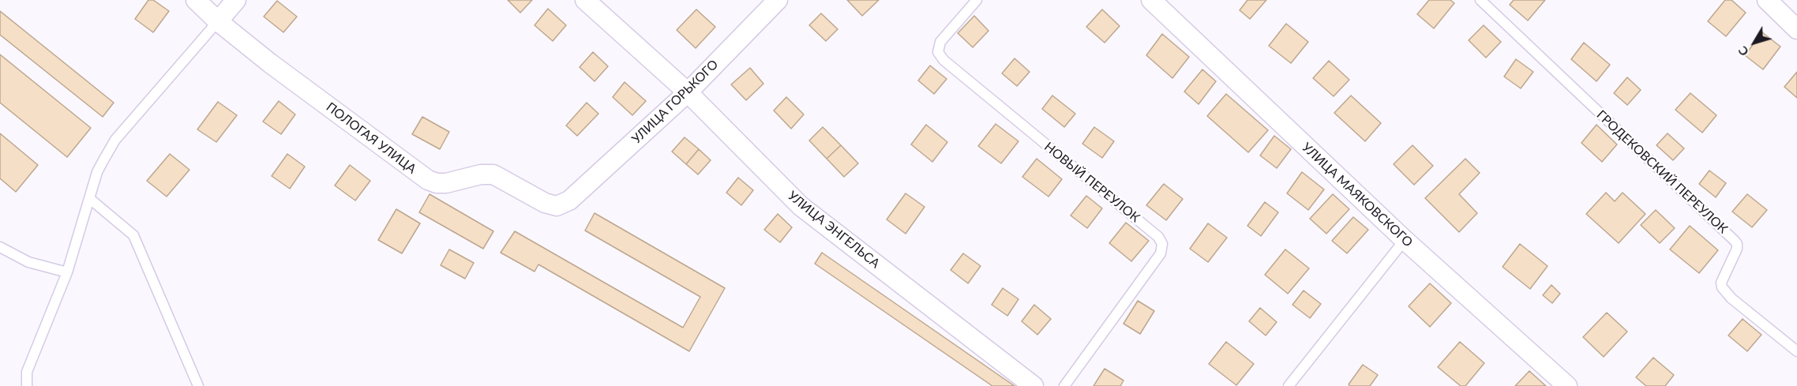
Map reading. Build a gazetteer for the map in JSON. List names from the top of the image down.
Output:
{
  "streets": {
    "street": [
      "УЛИЦА ГОРЬКОГО",
      "ПОЛОГАЯ УЛИЦА",
      "УЛИЦА МАЯКОВСКОГО",
      "УЛИЦА ЭНГЕЛЬСА"
    ],
    "lane": ["ГРОДЕКОВСКИЙ ПЕРЕУЛОК", "НОВЫЙ ПЕРЕУЛОК"]
  },
  "crossings": [
    ["УЛИЦА ГОРЬКОГО", "ПОЛОГАЯ УЛИЦА"],
    ["УЛИЦА ГОРЬКОГО", "УЛИЦА ЭНГЕЛЬСА"]
  ],
  "north": "bottom left"
}
